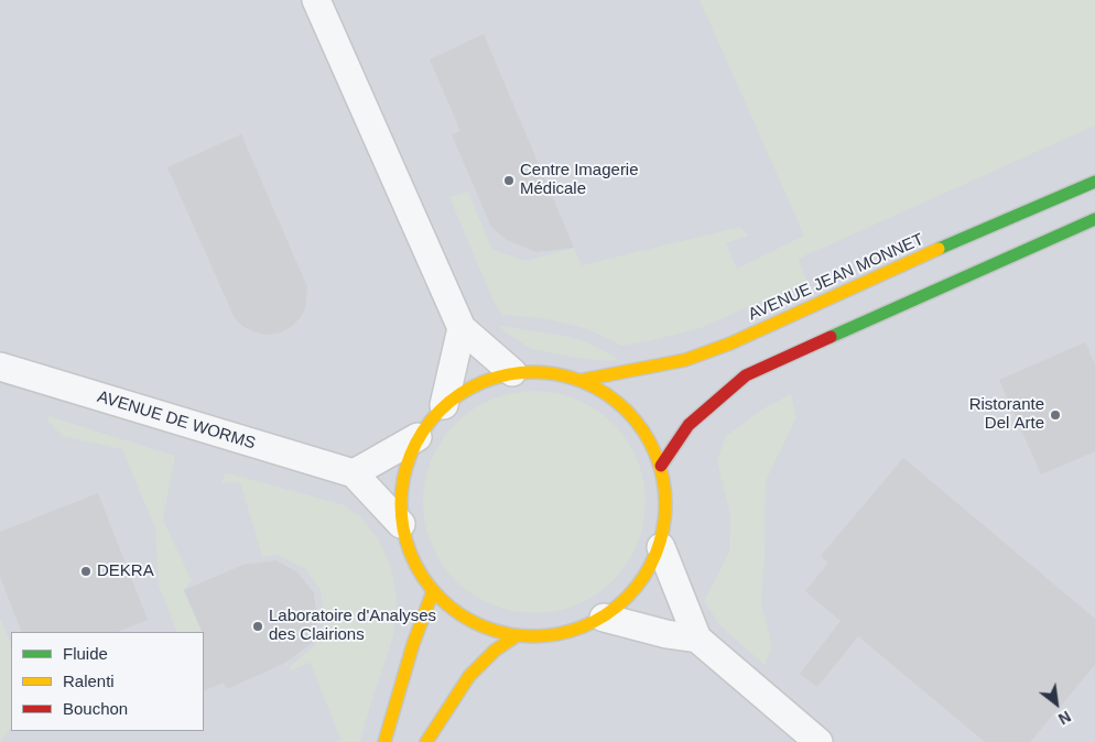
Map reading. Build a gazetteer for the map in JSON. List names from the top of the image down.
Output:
{
  "streets": {
    "street": ["AVENUE JEAN MONNET", "AVENUE DE WORMS"]
  },
  "places": [
    "Centre Imagerie Médicale",
    "Ristorante Del Arte",
    "DEKRA",
    "Laboratoire d'Analyses des Clairions"
  ],
  "legend": ["Fluide", "Ralenti", "Bouchon"],
  "north": "bottom right"
}
